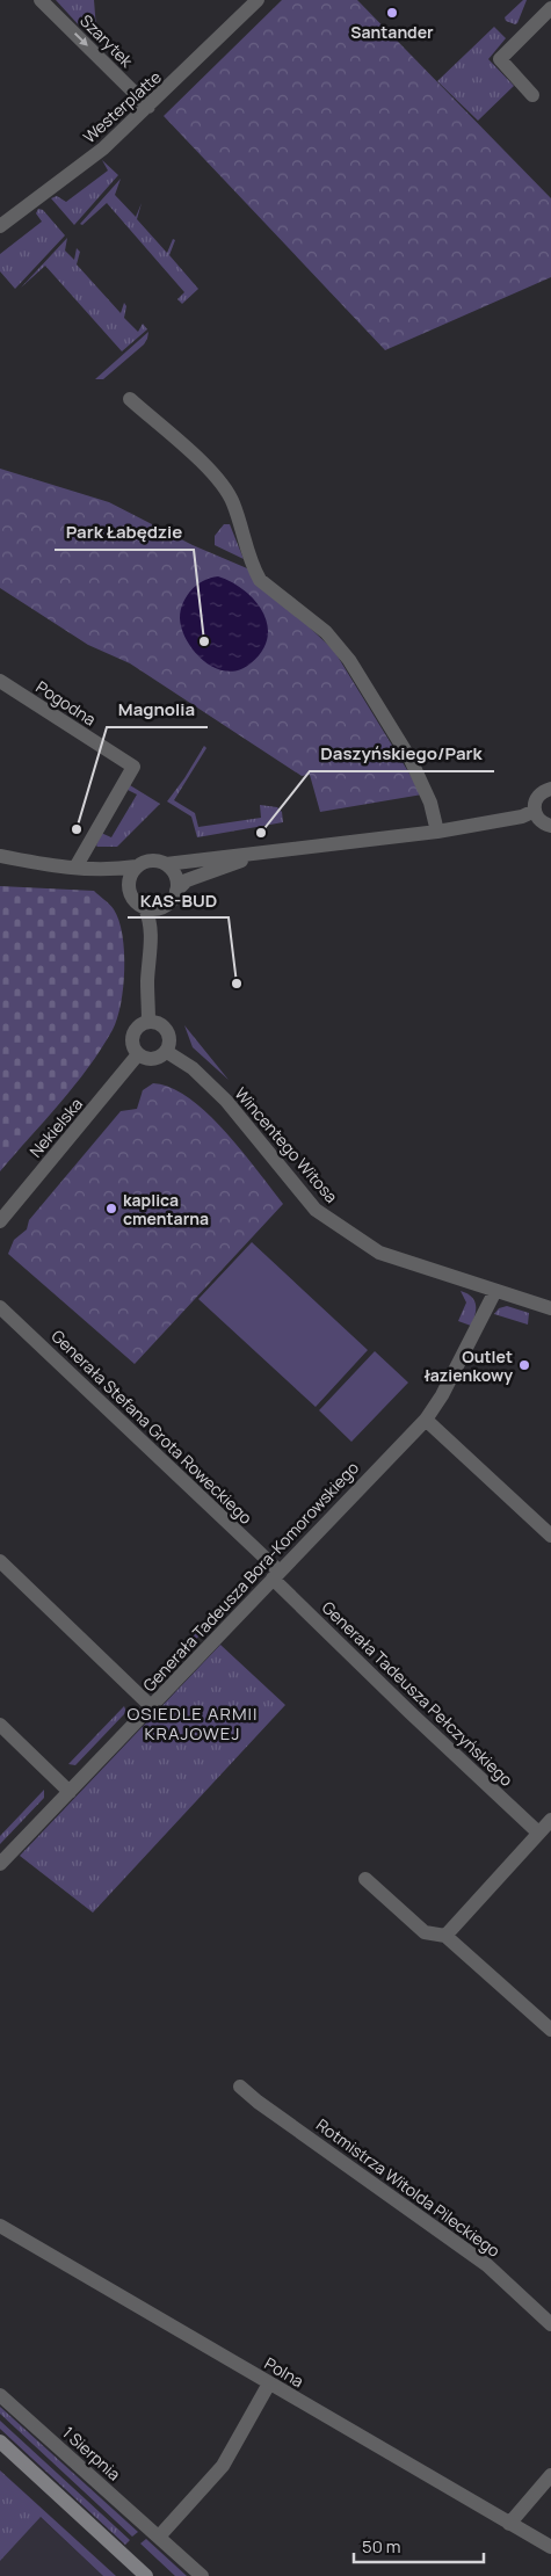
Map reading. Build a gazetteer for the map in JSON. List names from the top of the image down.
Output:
{
  "streets": {
    "street": [
      "Szarytek",
      "Westerplatte",
      "Pogodna",
      "Nekielska",
      "Wincentego Witosa",
      "Generała Stefana Grota Roweckiego",
      "Generała Tadeusza Bora-Komorowskiego",
      "Generała Tadeusza Pełczyńskiego",
      "Rotmistrza Witolda Pileckiego",
      "Polna",
      "1 Sierpnia"
    ]
  },
  "crossings": [
    ["Szarytek", "Westerplatte"],
    ["Nekielska", "Wincentego Witosa"],
    ["Wincentego Witosa", "Generała Tadeusza Bora-Komorowskiego"],
    ["Generała Stefana Grota Roweckiego", "Generała Tadeusza Bora-Komorowskiego"],
    ["Generała Stefana Grota Roweckiego", "Generała Tadeusza Pełczyńskiego"],
    ["Generała Tadeusza Bora-Komorowskiego", "Generała Tadeusza Pełczyńskiego"]
  ],
  "one_way": ["Szarytek"],
  "districts": ["OSIEDLE ARMII KRAJOWEJ"],
  "places": [
    "Santander",
    "Park Łabędzie",
    "Magnolia",
    "Daszyńskiego/Park",
    "KAS-BUD",
    "kaplica cmentarna",
    "Outlet łazienkowy"
  ],
  "scale_bar": "50 m"
}
